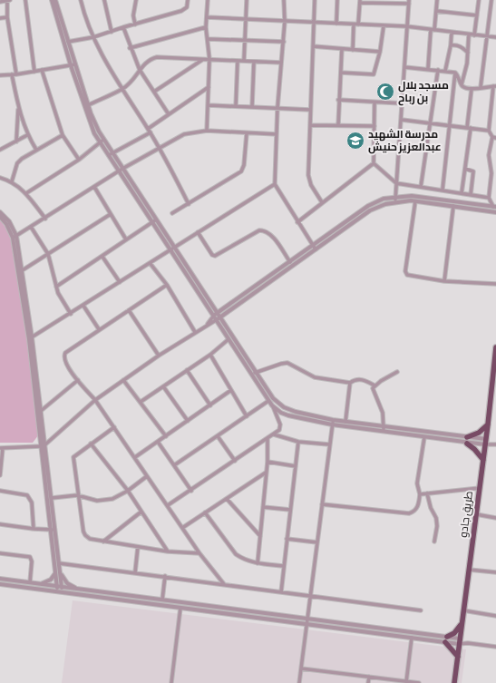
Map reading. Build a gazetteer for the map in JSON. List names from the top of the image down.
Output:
{
  "streets": {
    "highway": ["طريق جادو"]
  },
  "places": {
    "mosque": ["مسجد بلال بن رباح"],
    "school or university": ["مدرسة الشهيد عبدالعزيز حنيش"]
  }
}
